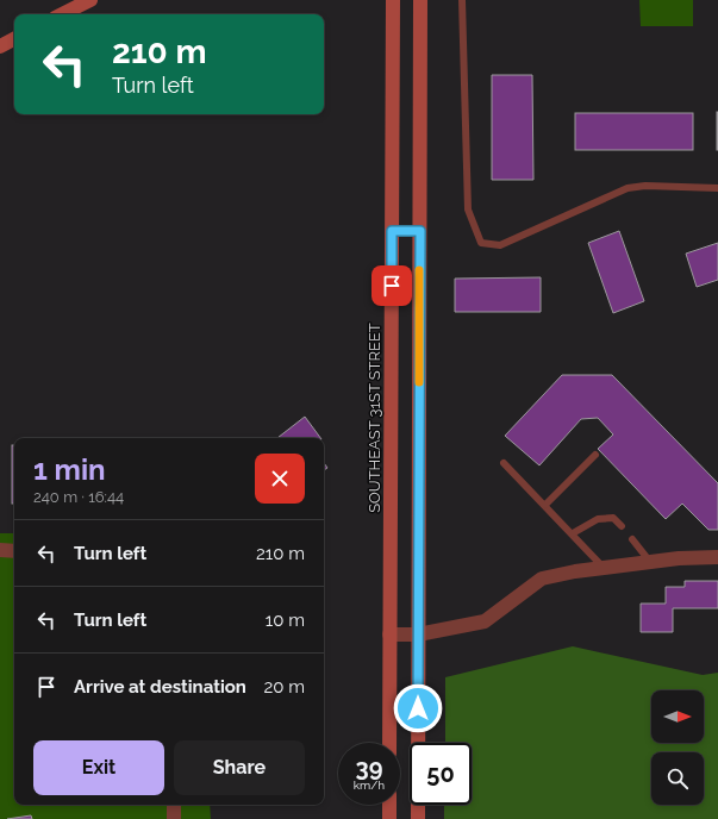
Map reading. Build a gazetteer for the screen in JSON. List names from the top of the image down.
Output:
{
  "streets": {
    "main road": ["SOUTHEAST 31ST STREET"]
  },
  "north": "right",
  "page": {
    "turn": ["210 m", "Turn left"],
    "heading": ["1 min", "240 m · 16:44"],
    "list": [
      {
        "name": "Turn left",
        "value": "210 m"
      },
      {
        "name": "Turn left",
        "value": "10 m"
      },
      {
        "name": "Arrive at destination",
        "value": "20 m"
      }
    ],
    "buttons": ["Exit", "Share"],
    "speed": "39 km/h",
    "limit": "50"
  }
}
